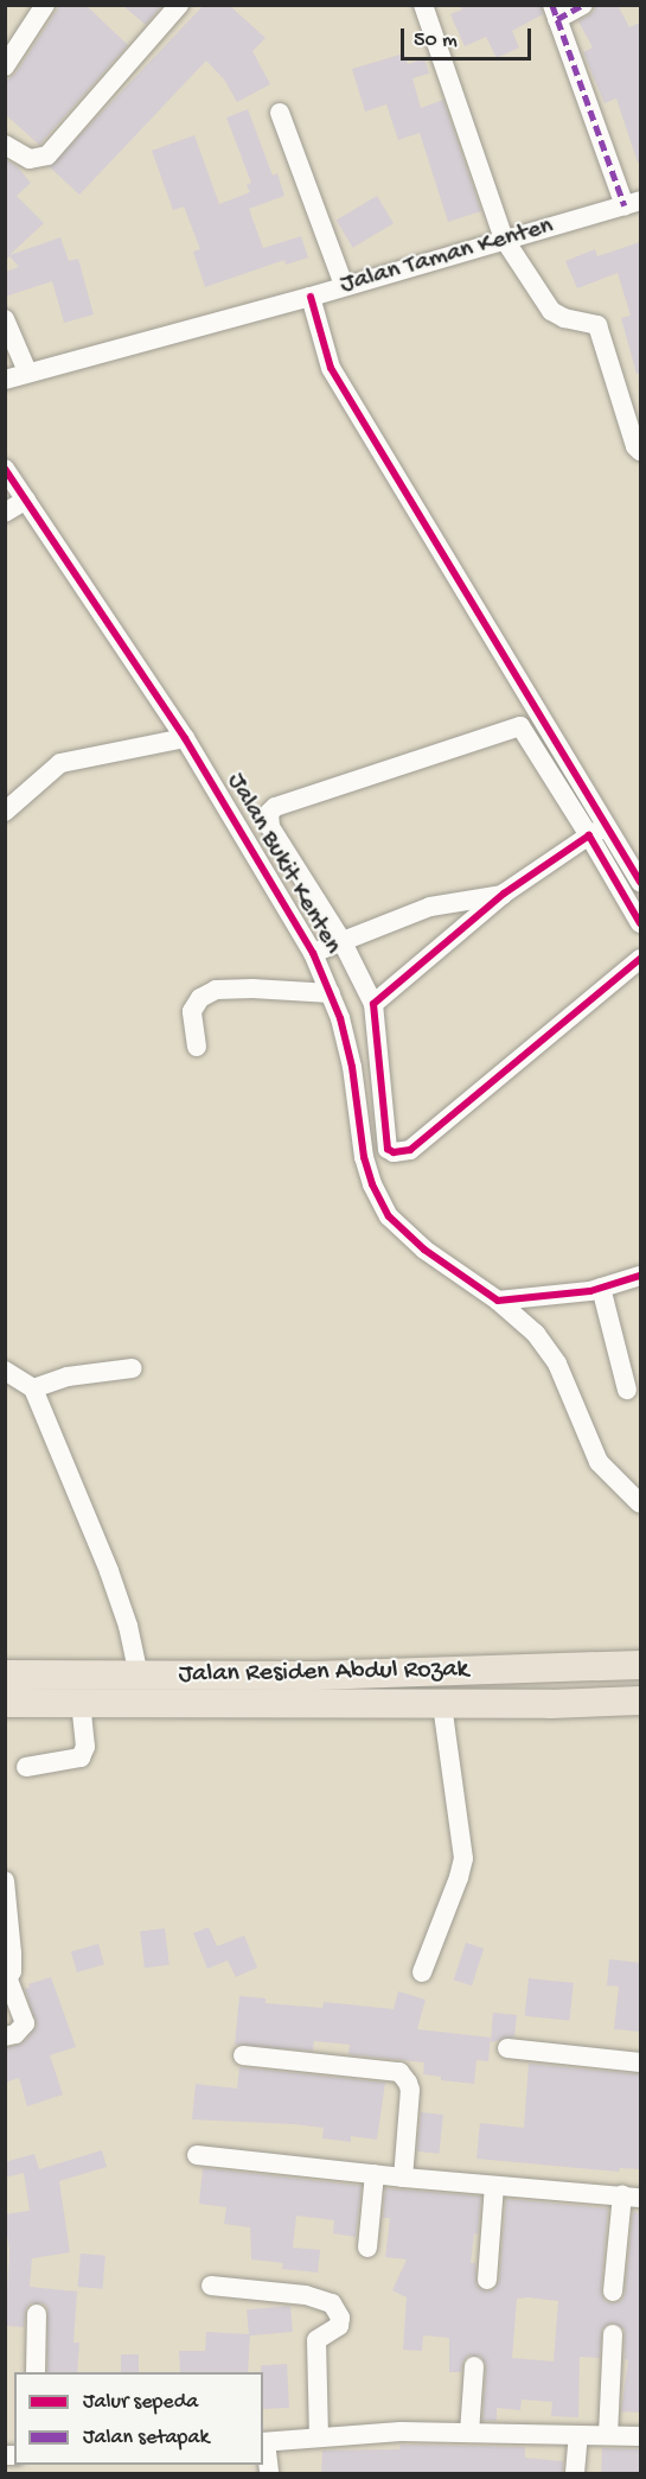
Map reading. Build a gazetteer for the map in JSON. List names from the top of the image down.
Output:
{
  "streets": {
    "highway": ["Jalan Residen Abdul Rozak"],
    "street": ["Jalan Taman Kenten", "Jalan Bukit Kenten"]
  },
  "legend": ["Jalur sepeda", "Jalan setapak"],
  "scale_bar": "50 m"
}
